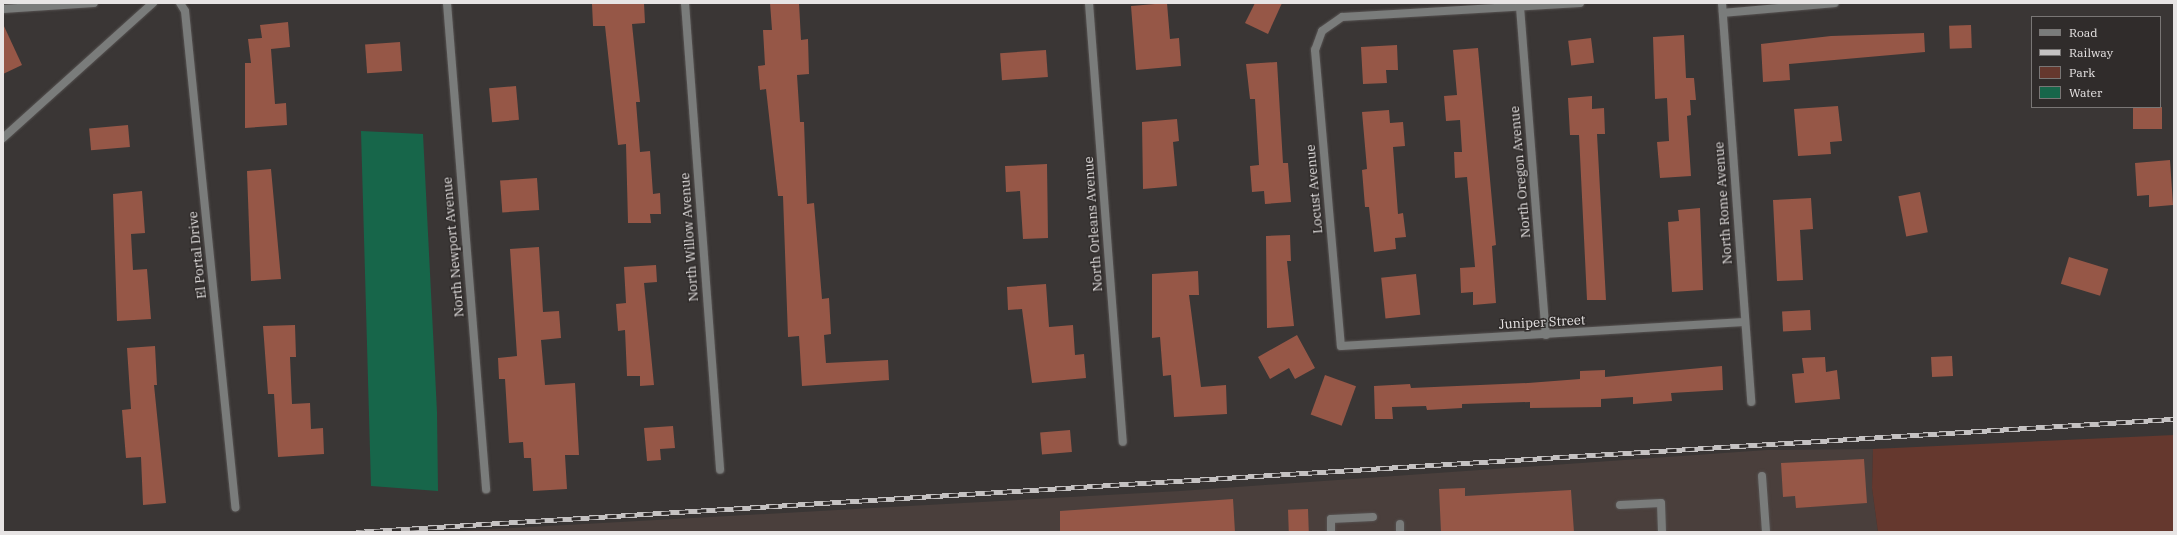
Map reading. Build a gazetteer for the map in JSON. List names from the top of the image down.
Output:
{
  "streets": {
    "street": [
      "North Oregon Avenue",
      "Locust Avenue",
      "North Rome Avenue",
      "North Orleans Avenue",
      "North Willow Avenue",
      "North Newport Avenue",
      "El Portal Drive",
      "Juniper Street"
    ]
  },
  "crossings": [
    ["North Oregon Avenue", "Locust Avenue"],
    ["North Oregon Avenue", "Juniper Street"],
    ["Locust Avenue", "Juniper Street"],
    ["North Rome Avenue", "Juniper Street"]
  ],
  "legend": [
    "Road",
    "Railway",
    "Park",
    "Water"
  ]
}
